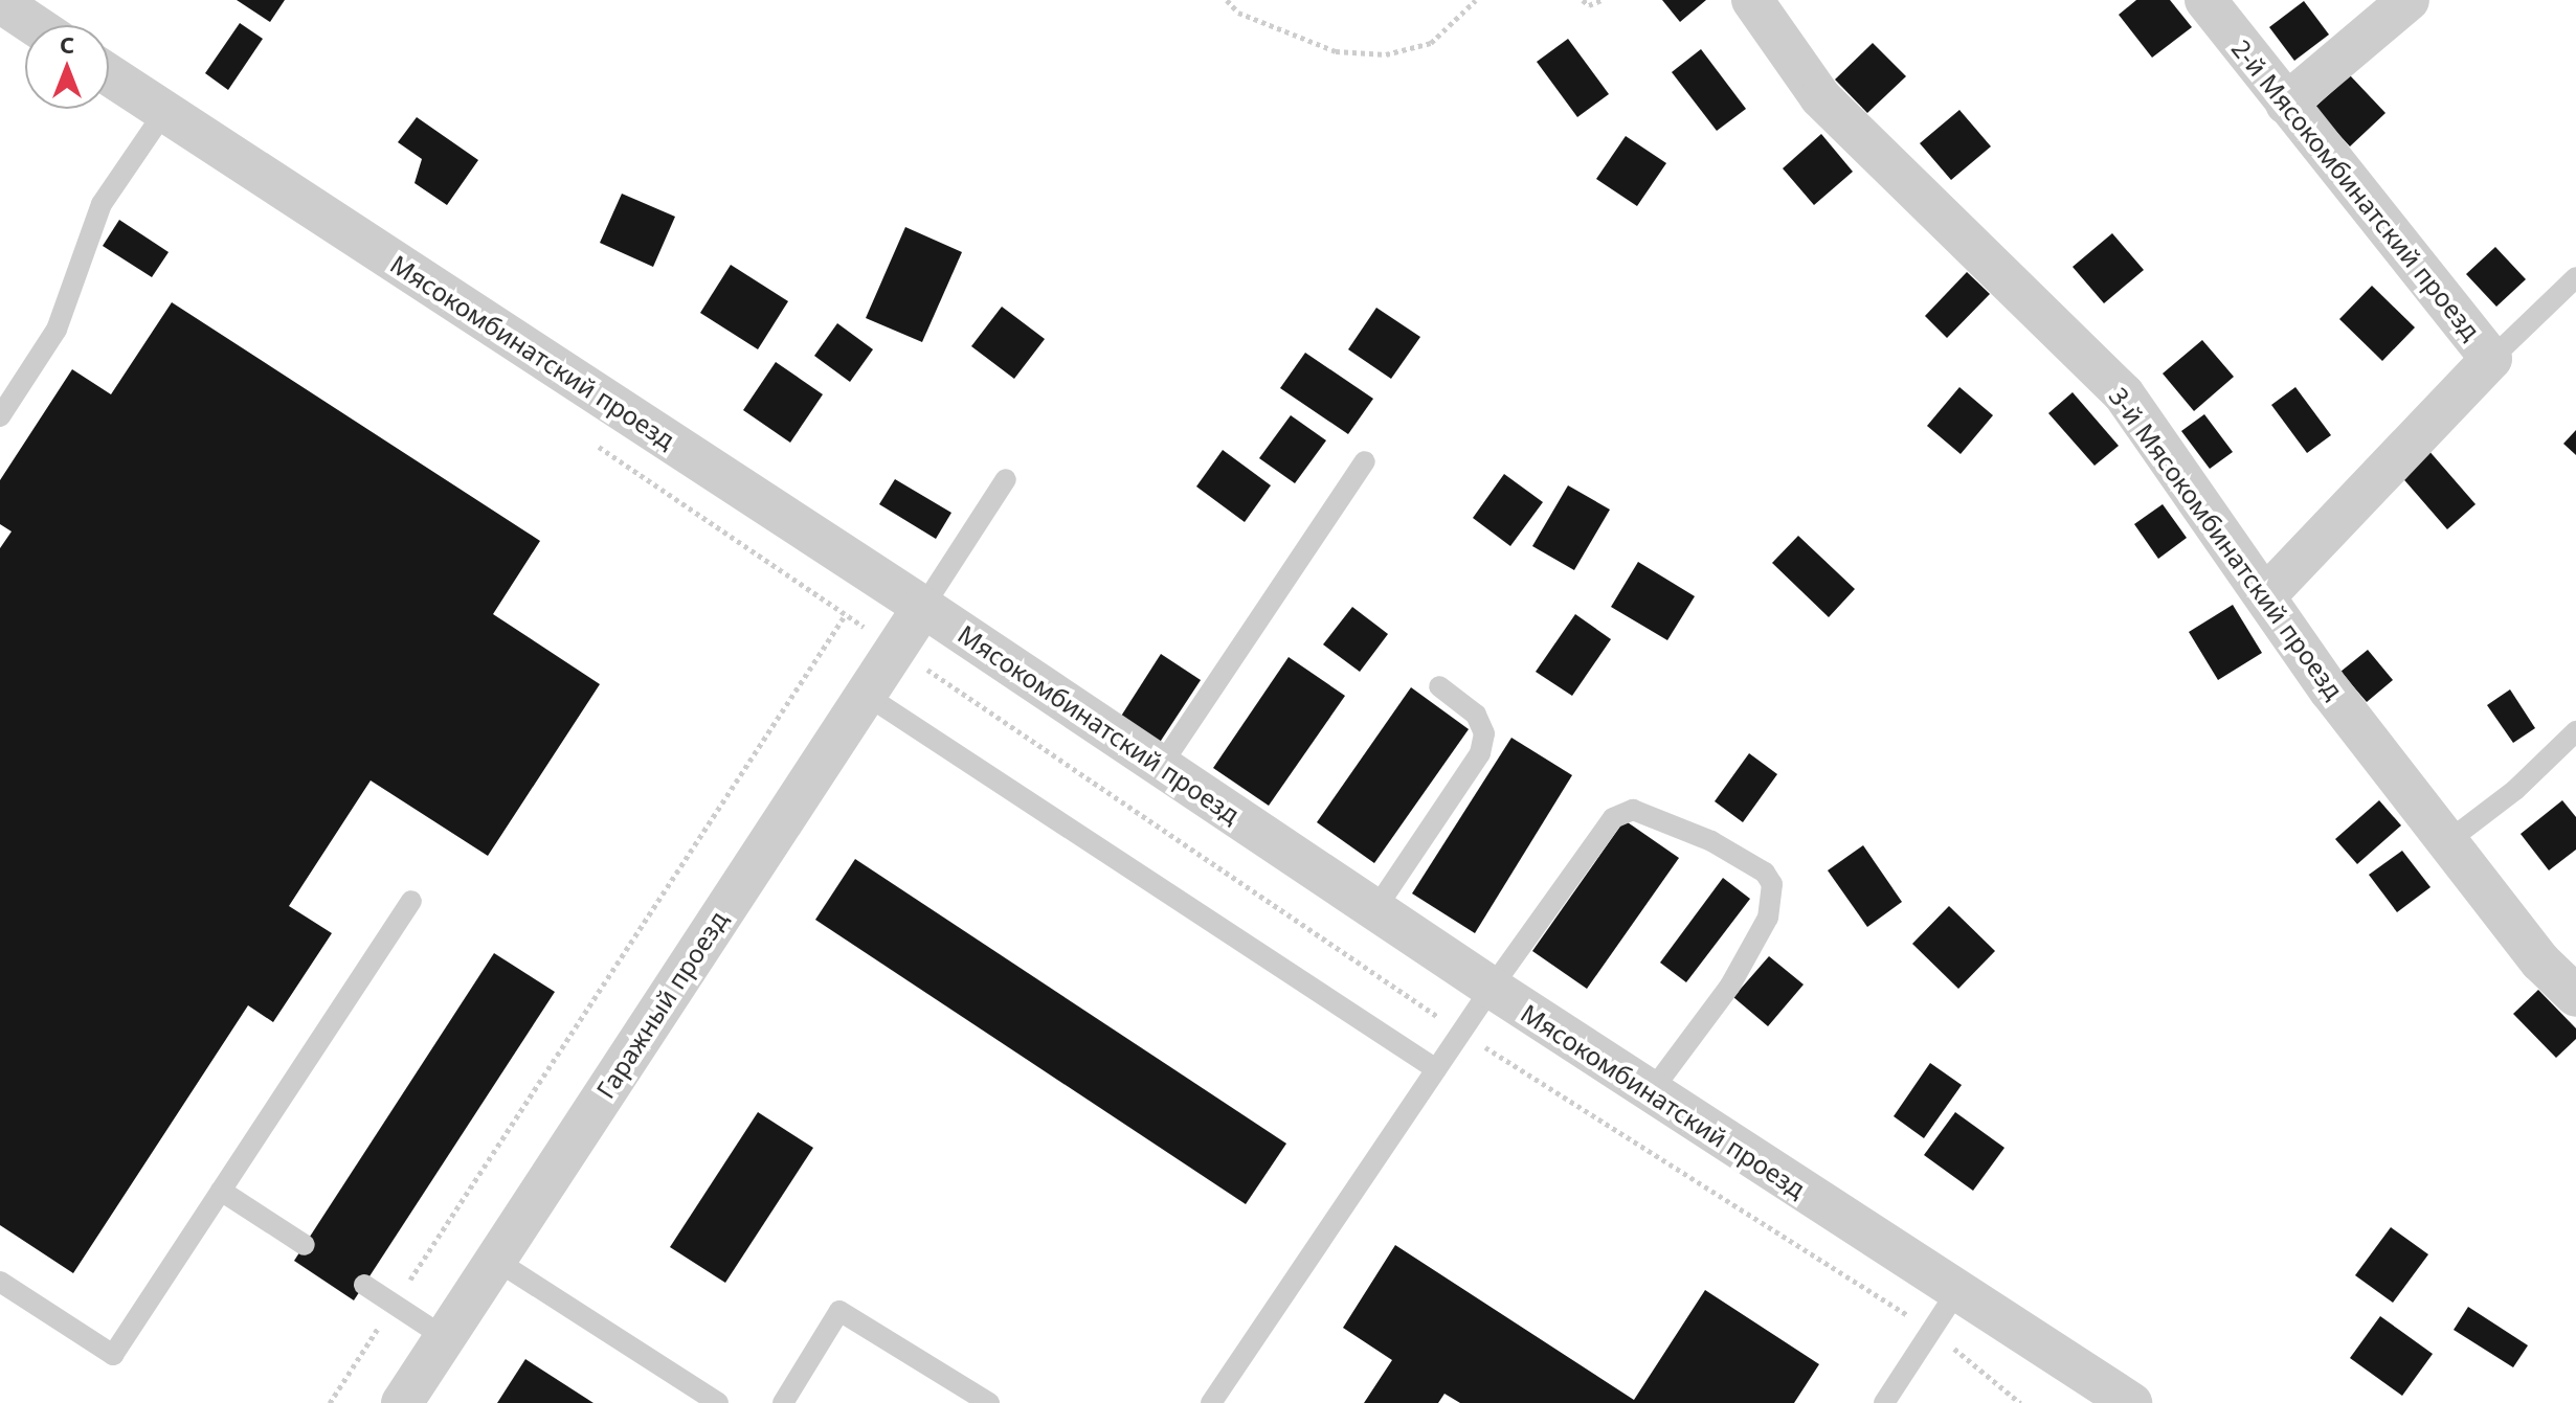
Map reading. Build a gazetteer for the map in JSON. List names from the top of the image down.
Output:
{
  "streets": {
    "street": [
      "2-й Мясокомбинатский проезд",
      "Мясокомбинатский проезд",
      "3-й Мясокомбинатский проезд",
      "Гаражный проезд"
    ]
  },
  "crossings": [
    ["2-й Мясокомбинатский проезд", "3-й Мясокомбинатский проезд"],
    ["Мясокомбинатский проезд", "Гаражный проезд"]
  ],
  "north": "top"
}
